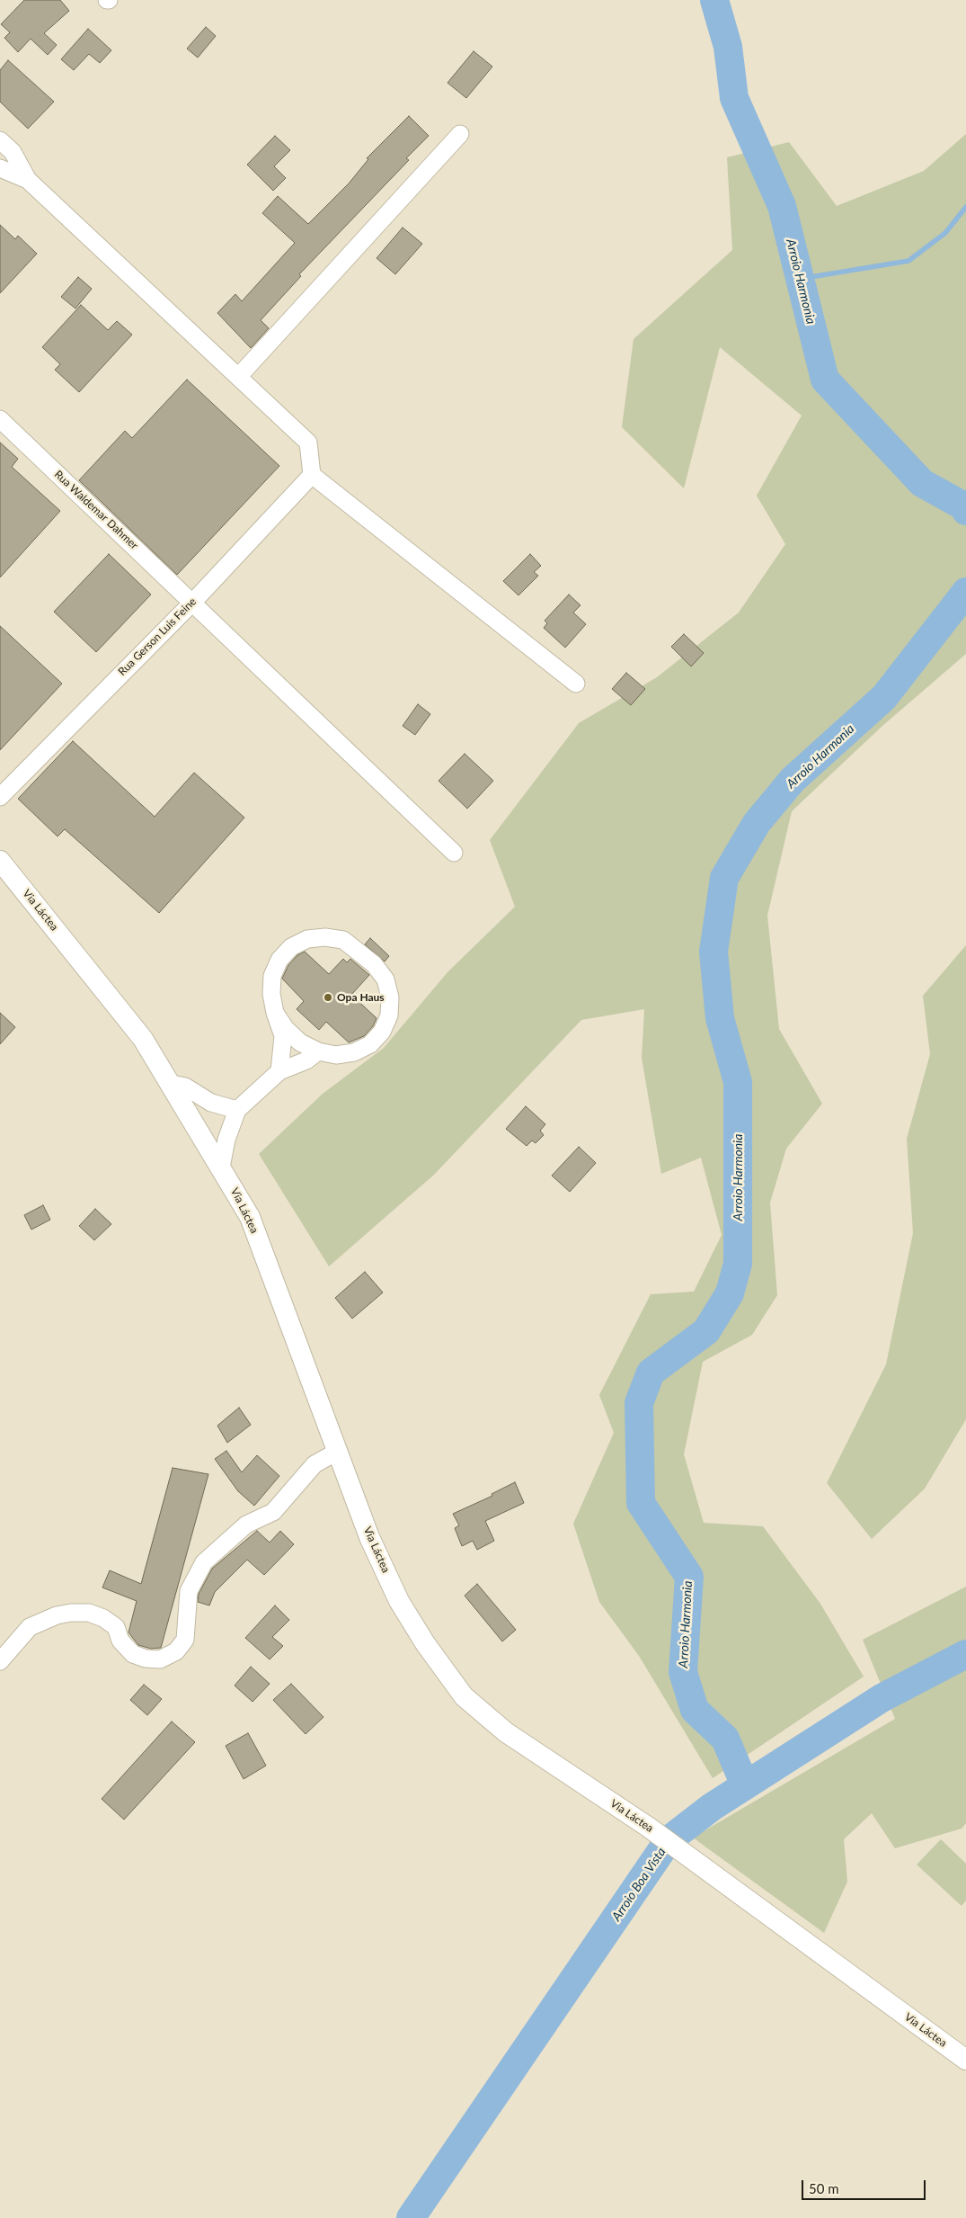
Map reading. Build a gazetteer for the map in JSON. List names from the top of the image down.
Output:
{
  "streets": {
    "main road": ["Via Láctea"],
    "street": ["Rua Waldemar Dahmer", "Rua Gerson Luis Feine"]
  },
  "crossings": [
    ["Rua Waldemar Dahmer", "Rua Gerson Luis Feine"]
  ],
  "water": ["Arroio Harmonia", "Arroio Boa Vista"],
  "places": ["Opa Haus"],
  "scale_bar": "50 m"
}
